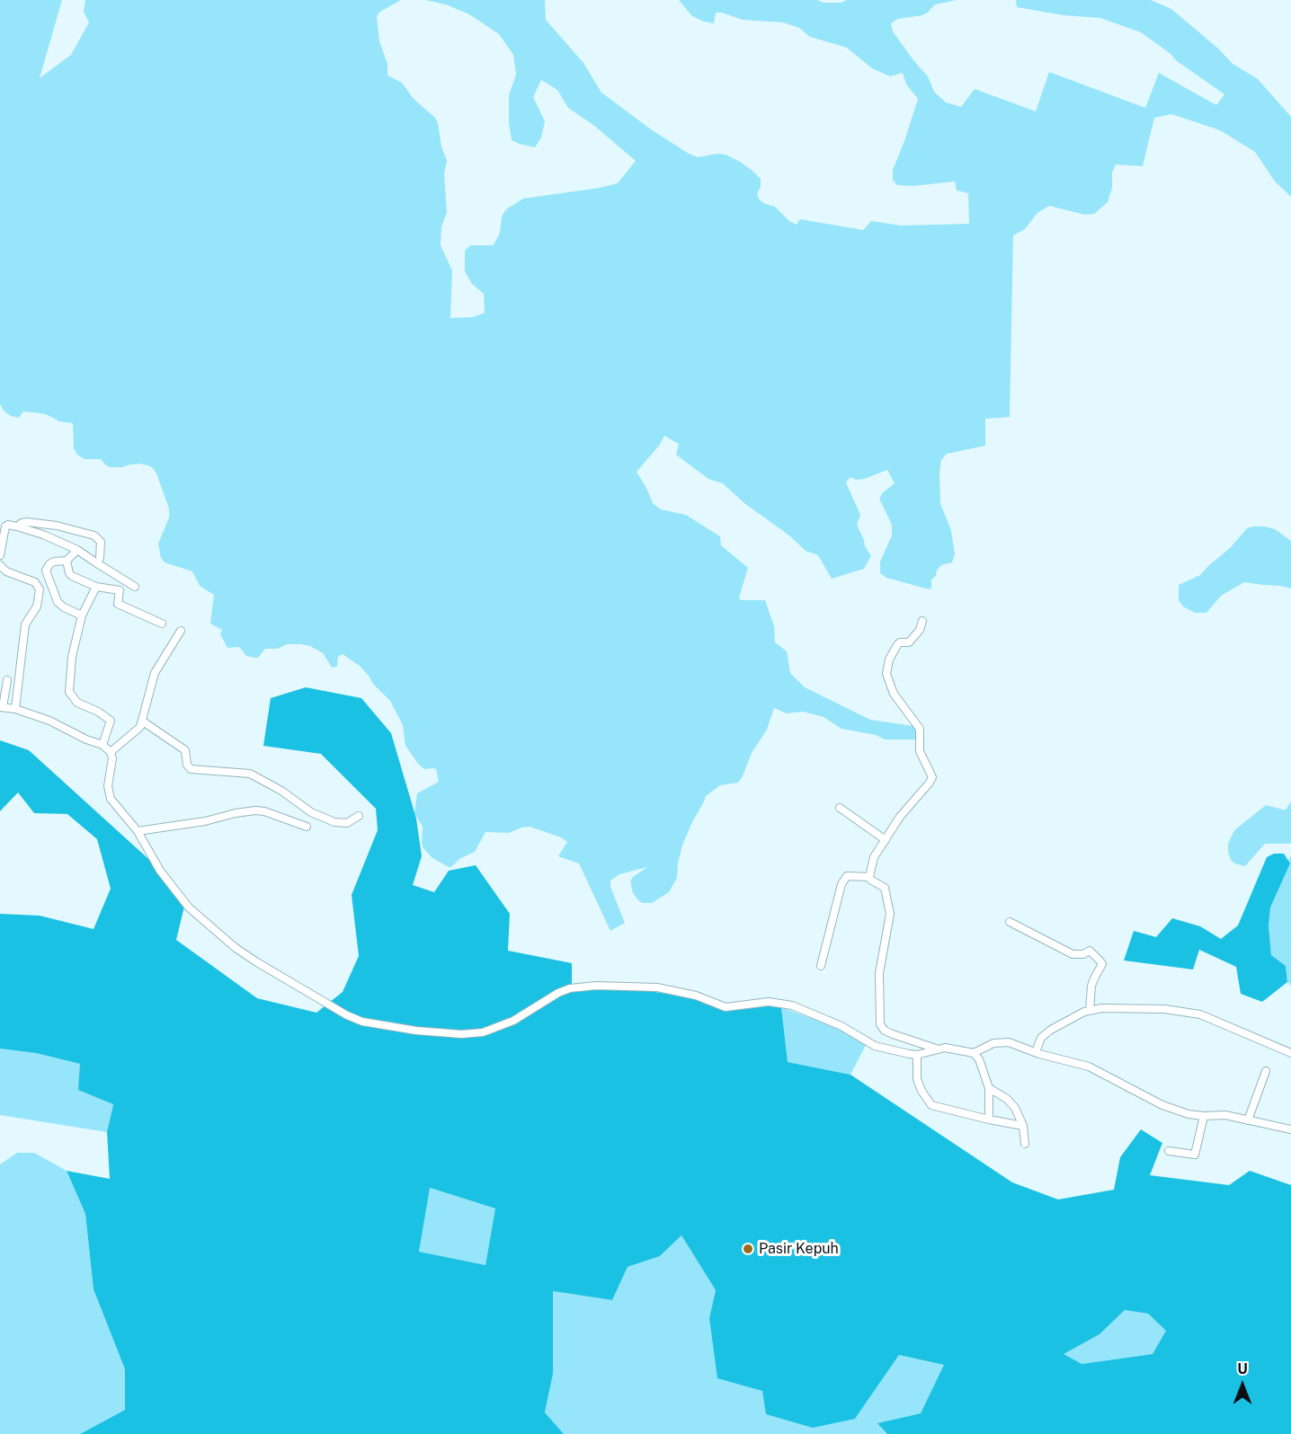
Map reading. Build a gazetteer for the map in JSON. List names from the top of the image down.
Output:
{
  "places": ["Pasir Kepuh"],
  "north": "top"
}
